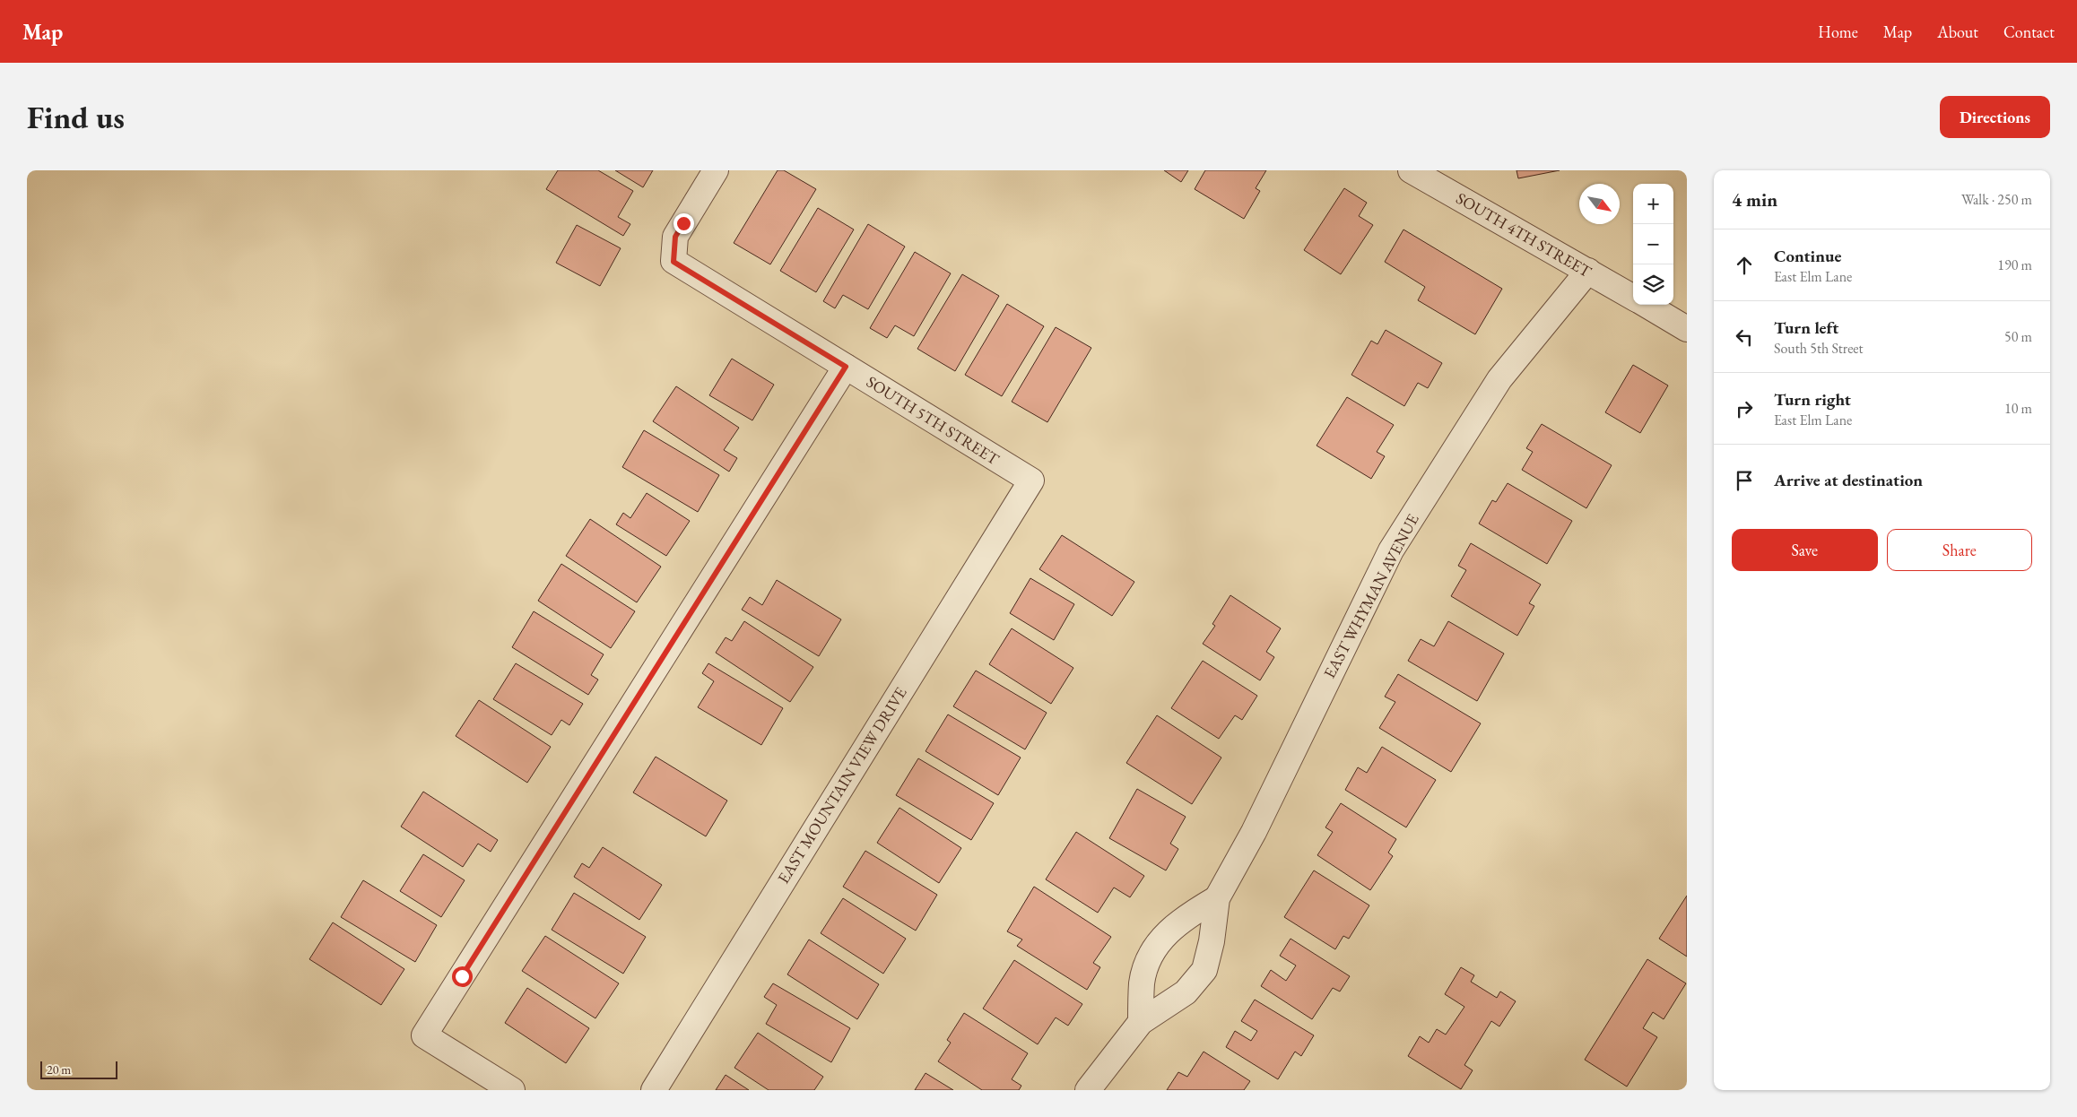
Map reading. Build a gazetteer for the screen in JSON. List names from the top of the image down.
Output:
{
  "streets": {
    "street": [
      "SOUTH 4TH STREET",
      "SOUTH 5TH STREET",
      "EAST WHYMAN AVENUE",
      "EAST MOUNTAIN VIEW DRIVE"
    ]
  },
  "crossings": [
    ["SOUTH 4TH STREET", "EAST WHYMAN AVENUE"],
    ["SOUTH 5TH STREET", "EAST MOUNTAIN VIEW DRIVE"]
  ],
  "scale_bar": "20 m",
  "north": "bottom right",
  "page": {
    "header": "Map",
    "nav": [
      "Home",
      "Map",
      "About",
      "Contact"
    ],
    "buttons": [
      "Directions",
      ["Save", "Share"]
    ],
    "title": "Find us",
    "heading": ["4 min", "Walk · 250 m"],
    "map_buttons": ["+", "−"],
    "list": [
      ["Continue", "East Elm Lane", "190 m"],
      ["Turn left", "South 5th Street", "50 m"],
      ["Turn right", "East Elm Lane", "10 m"],
      "Arrive at destination"
    ],
    "scale": "20 m"
  }
}
